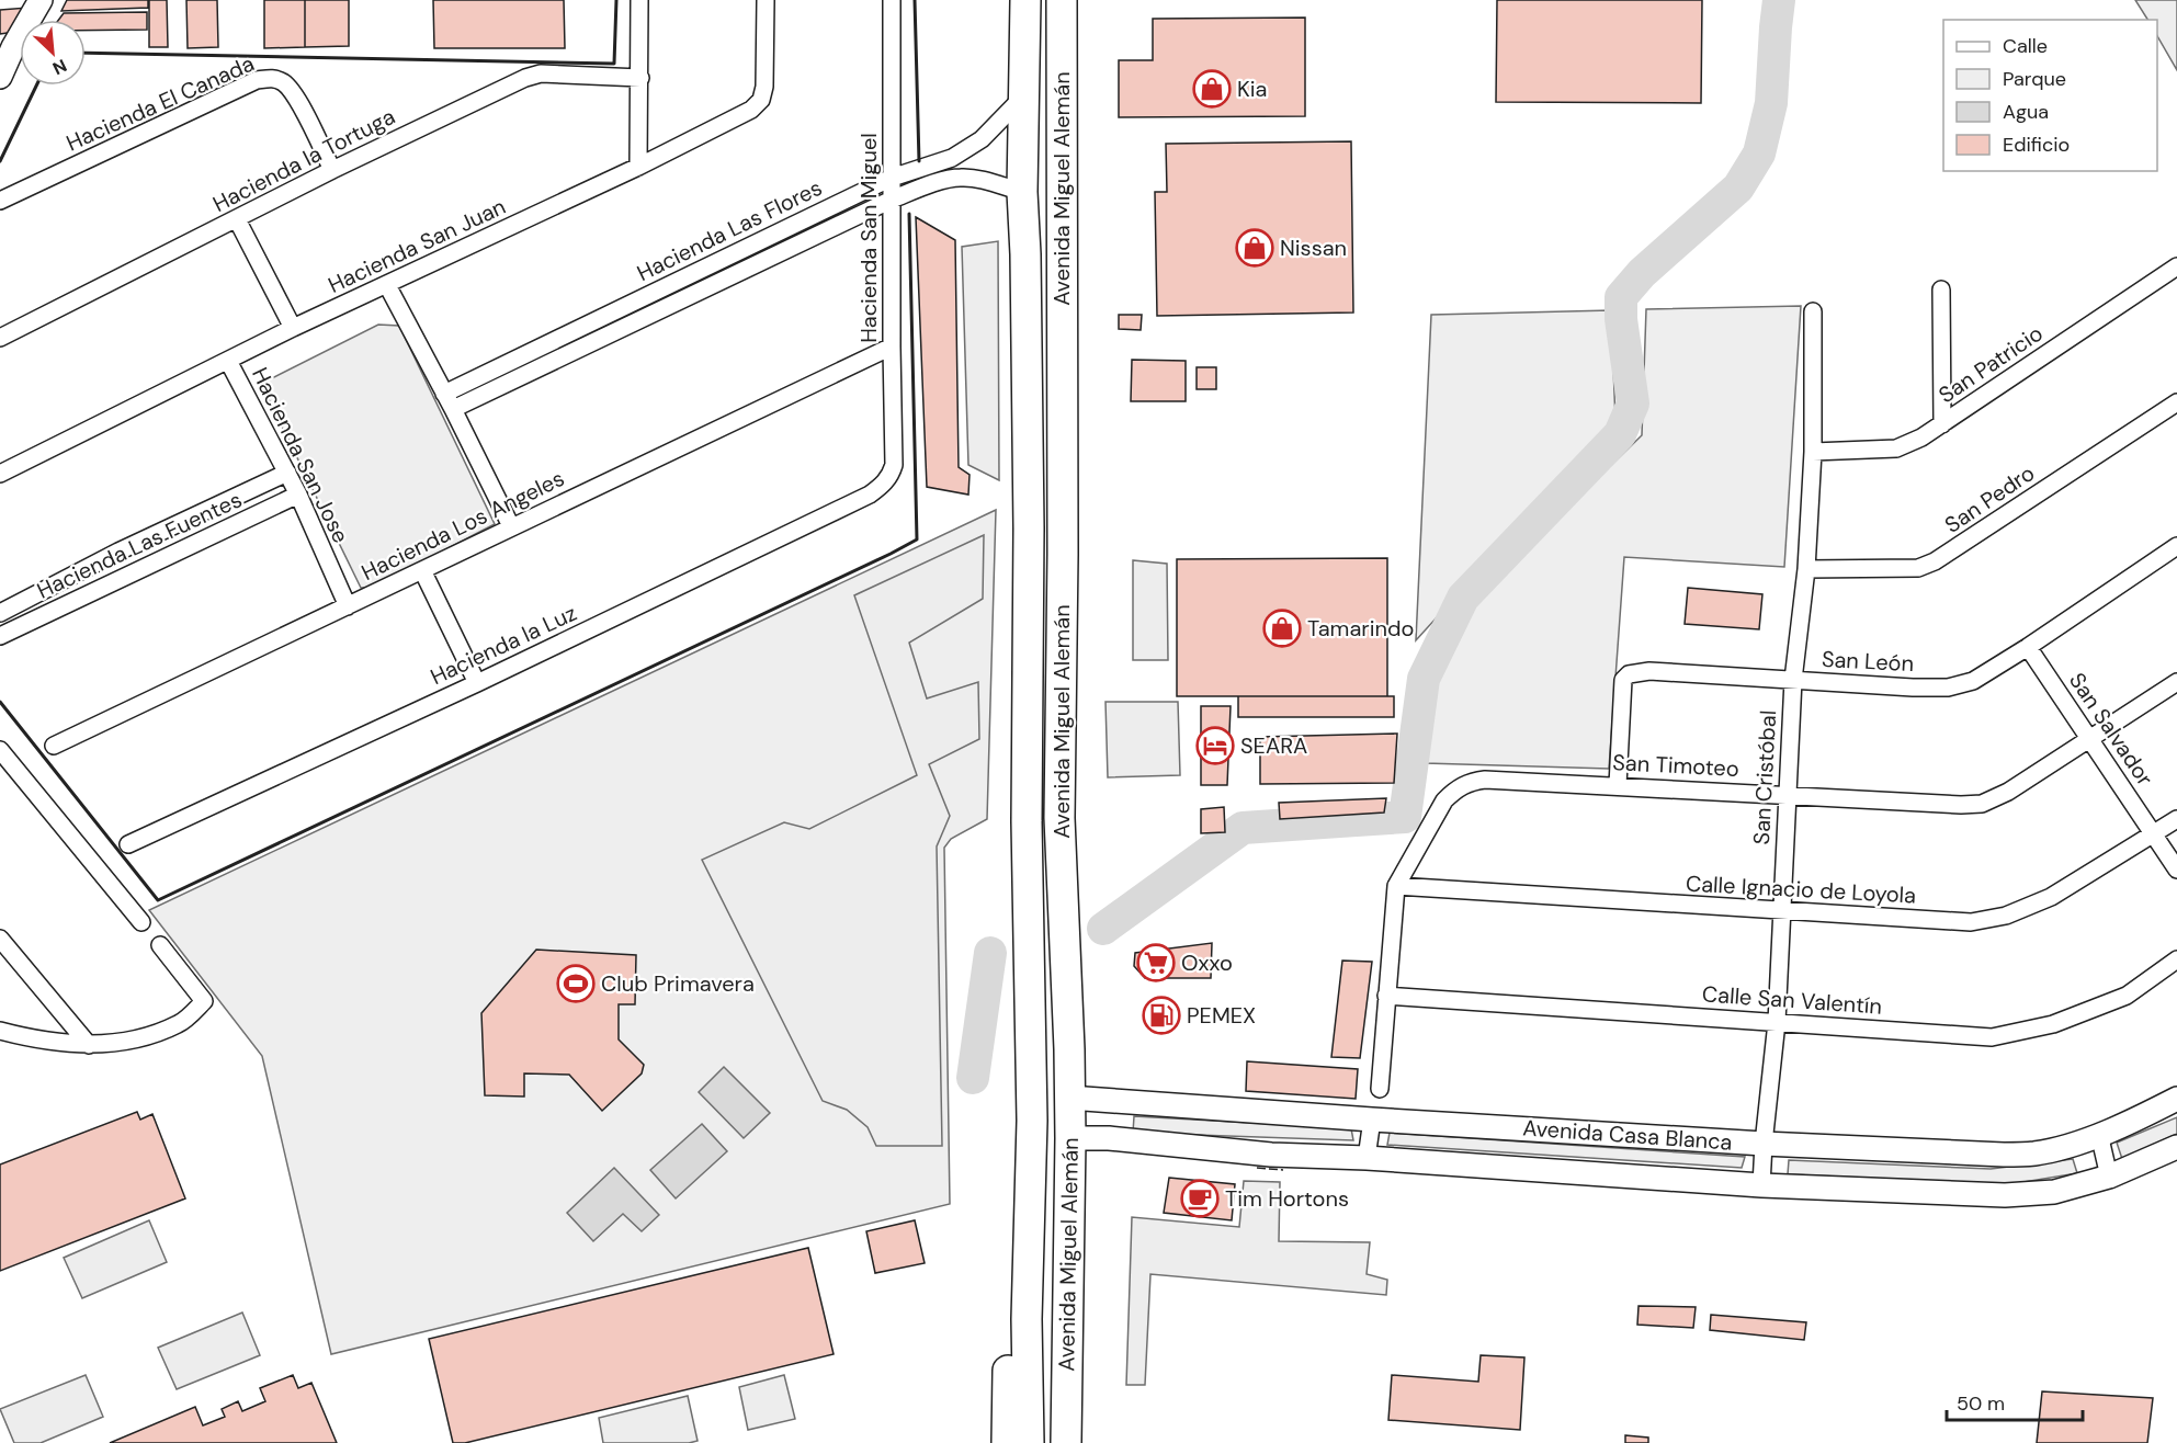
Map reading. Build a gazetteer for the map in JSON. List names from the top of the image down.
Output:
{
  "streets": {
    "highway": ["Avenida Miguel Alemán"],
    "street": [
      "Hacienda El Canada",
      "Hacienda la Tortuga",
      "Hacienda Las Flores",
      "Hacienda San Miguel",
      "Hacienda San Juan",
      "San Patricio",
      "Hacienda San Jose",
      "San Pedro",
      "Hacienda Los Angeles",
      "Hacienda Las Fuentes",
      "Hacienda la Luz",
      "San León",
      "San Salvador",
      "San Timoteo",
      "San Cristóbal",
      "Calle Ignacio de Loyola",
      "Calle San Valentín",
      "Avenida Casa Blanca"
    ]
  },
  "crossings": [
    ["Hacienda El Canada", "Hacienda la Tortuga"],
    ["Avenida Miguel Alemán", "Hacienda Las Flores"],
    ["Avenida Miguel Alemán", "Avenida Casa Blanca"],
    ["Hacienda Las Flores", "Hacienda San Miguel"],
    ["Hacienda San Miguel", "Hacienda Los Angeles"],
    ["Hacienda San Miguel", "Hacienda la Luz"],
    ["Hacienda San Juan", "Hacienda San Jose"],
    ["San Patricio", "San Cristóbal"],
    ["Hacienda San Jose", "Hacienda Los Angeles"],
    ["Hacienda San Jose", "Hacienda Las Fuentes"],
    ["San Pedro", "San Cristóbal"],
    ["San León", "San Salvador"],
    ["San León", "San Timoteo"],
    ["San León", "San Cristóbal"],
    ["San Salvador", "San Timoteo"],
    ["San Salvador", "Calle Ignacio de Loyola"],
    ["San Timoteo", "San Cristóbal"],
    ["San Timoteo", "Calle Ignacio de Loyola"],
    ["San Timoteo", "Calle San Valentín"],
    ["San Cristóbal", "Calle Ignacio de Loyola"],
    ["San Cristóbal", "Calle San Valentín"],
    ["San Cristóbal", "Avenida Casa Blanca"]
  ],
  "places": {
    "shop": ["Kia", "Nissan", "Tamarindo"],
    "hotel": ["SEARA"],
    "supermarket": ["Oxxo"],
    "sports": ["Club Primavera"],
    "fuel station": ["PEMEX"],
    "cafe": ["Tim Hortons"]
  },
  "legend": [
    "Calle",
    "Parque",
    "Agua",
    "Edificio"
  ],
  "scale_bar": "50 m",
  "north": "bottom right"
}
